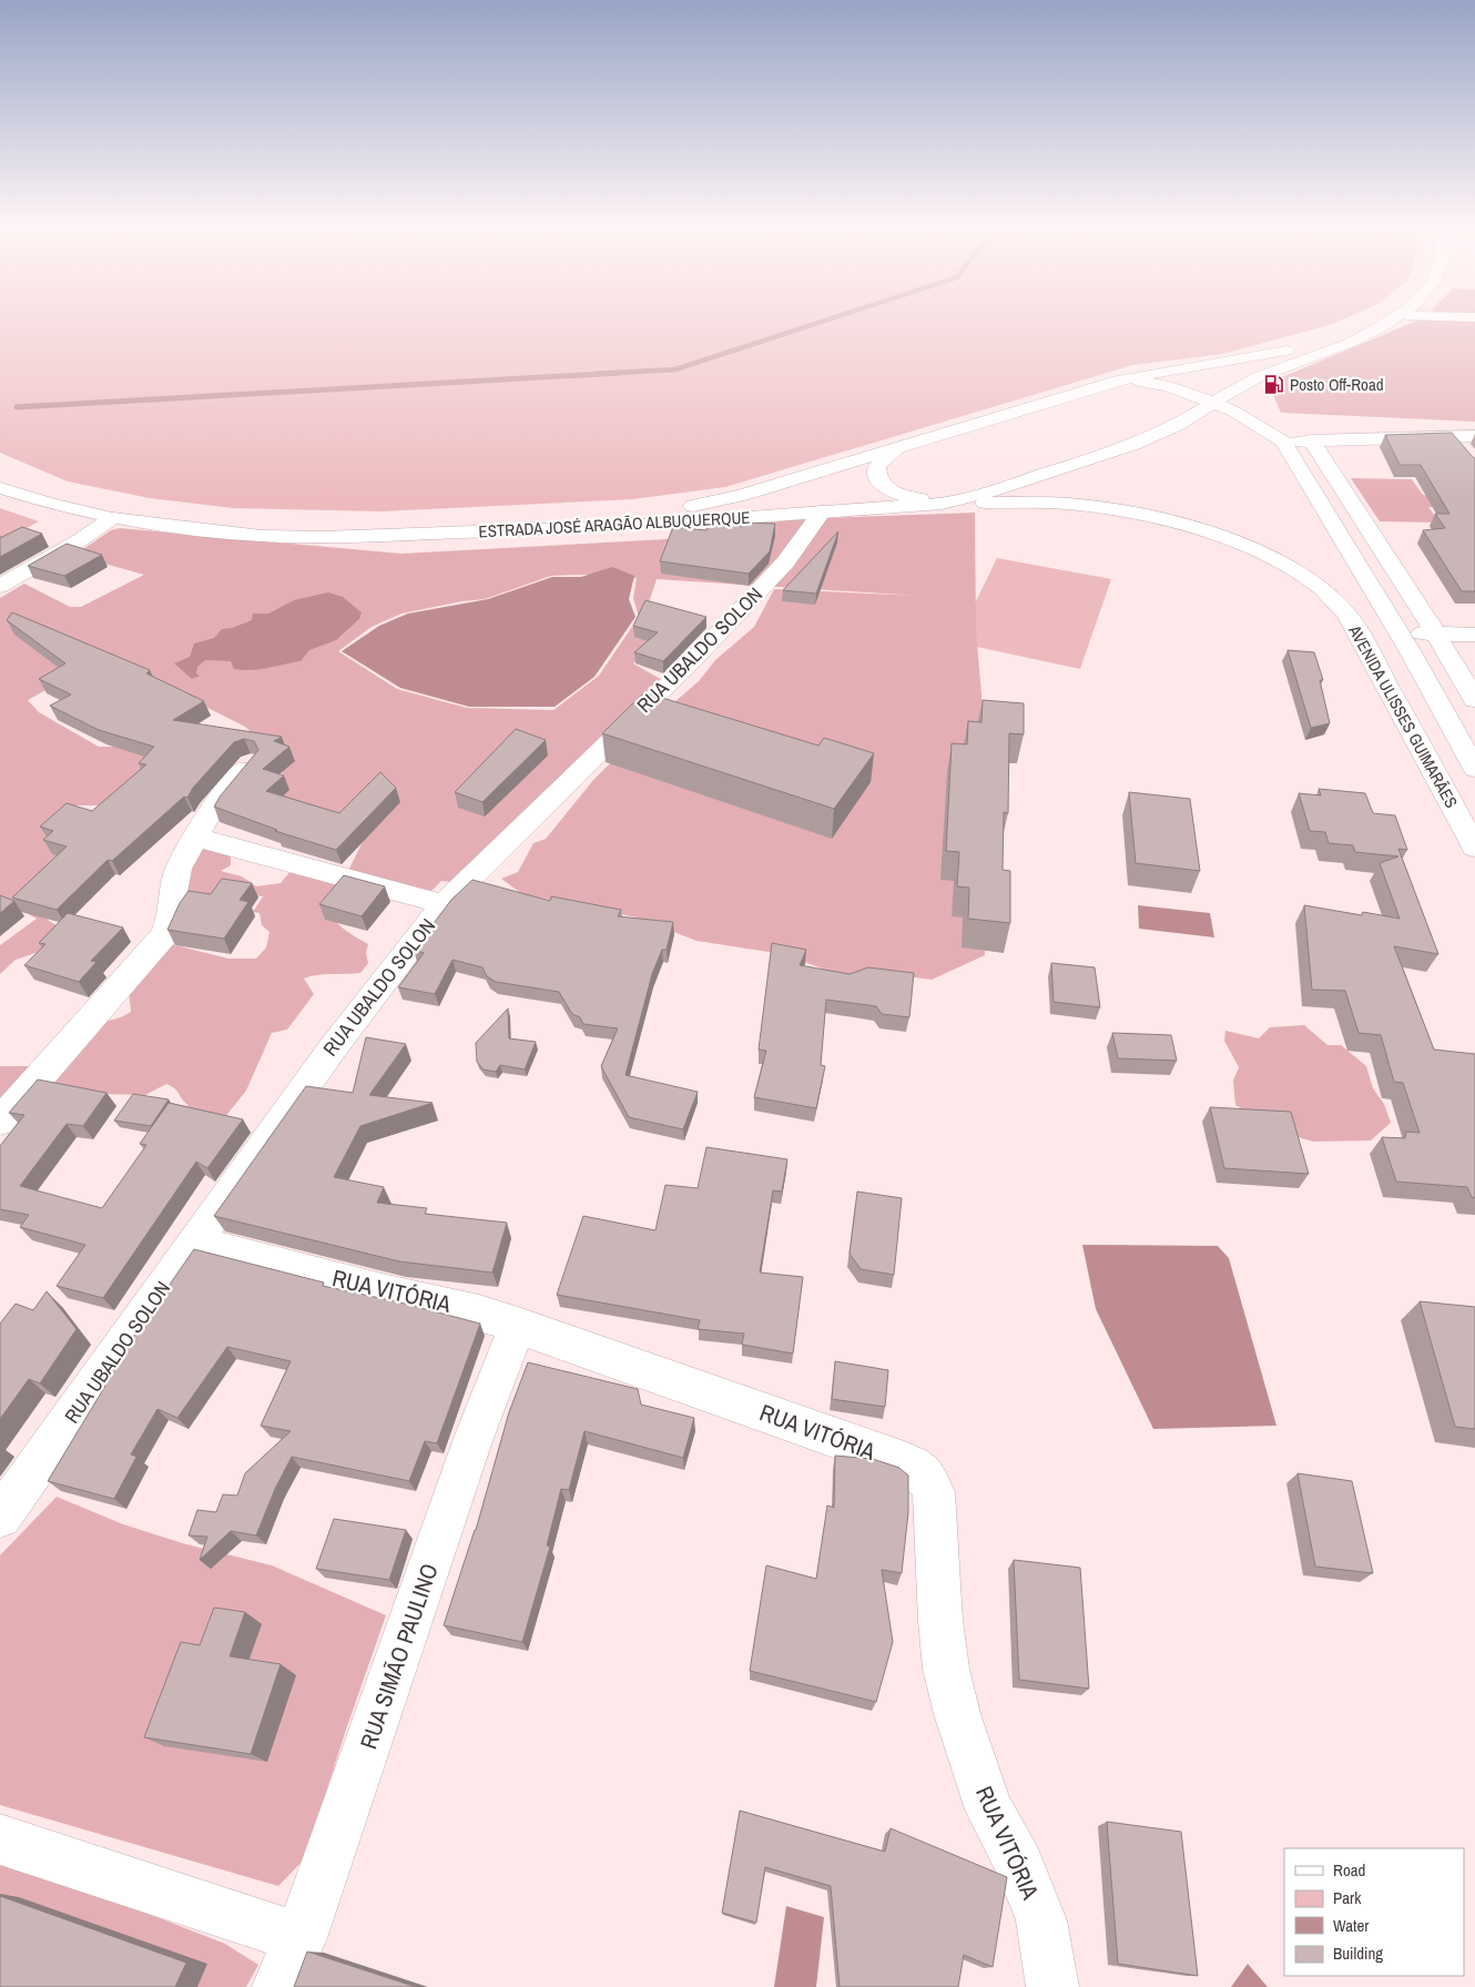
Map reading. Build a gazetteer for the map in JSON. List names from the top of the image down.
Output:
{
  "streets": {
    "main road": [
      "ESTRADA JOSÉ ARAGÃO ALBUQUERQUE",
      "RUA UBALDO SOLON",
      "AVENIDA ULISSES GUIMARÃES",
      "RUA VITÓRIA",
      "RUA SIMÃO PAULINO"
    ]
  },
  "crossings": [
    ["ESTRADA JOSÉ ARAGÃO ALBUQUERQUE", "RUA UBALDO SOLON"],
    ["ESTRADA JOSÉ ARAGÃO ALBUQUERQUE", "AVENIDA ULISSES GUIMARÃES"],
    ["RUA UBALDO SOLON", "RUA VITÓRIA"],
    ["RUA VITÓRIA", "RUA SIMÃO PAULINO"]
  ],
  "places": {
    "fuel station": ["Posto Off-Road"]
  },
  "legend": [
    "Road",
    "Park",
    "Water",
    "Building"
  ]
}
